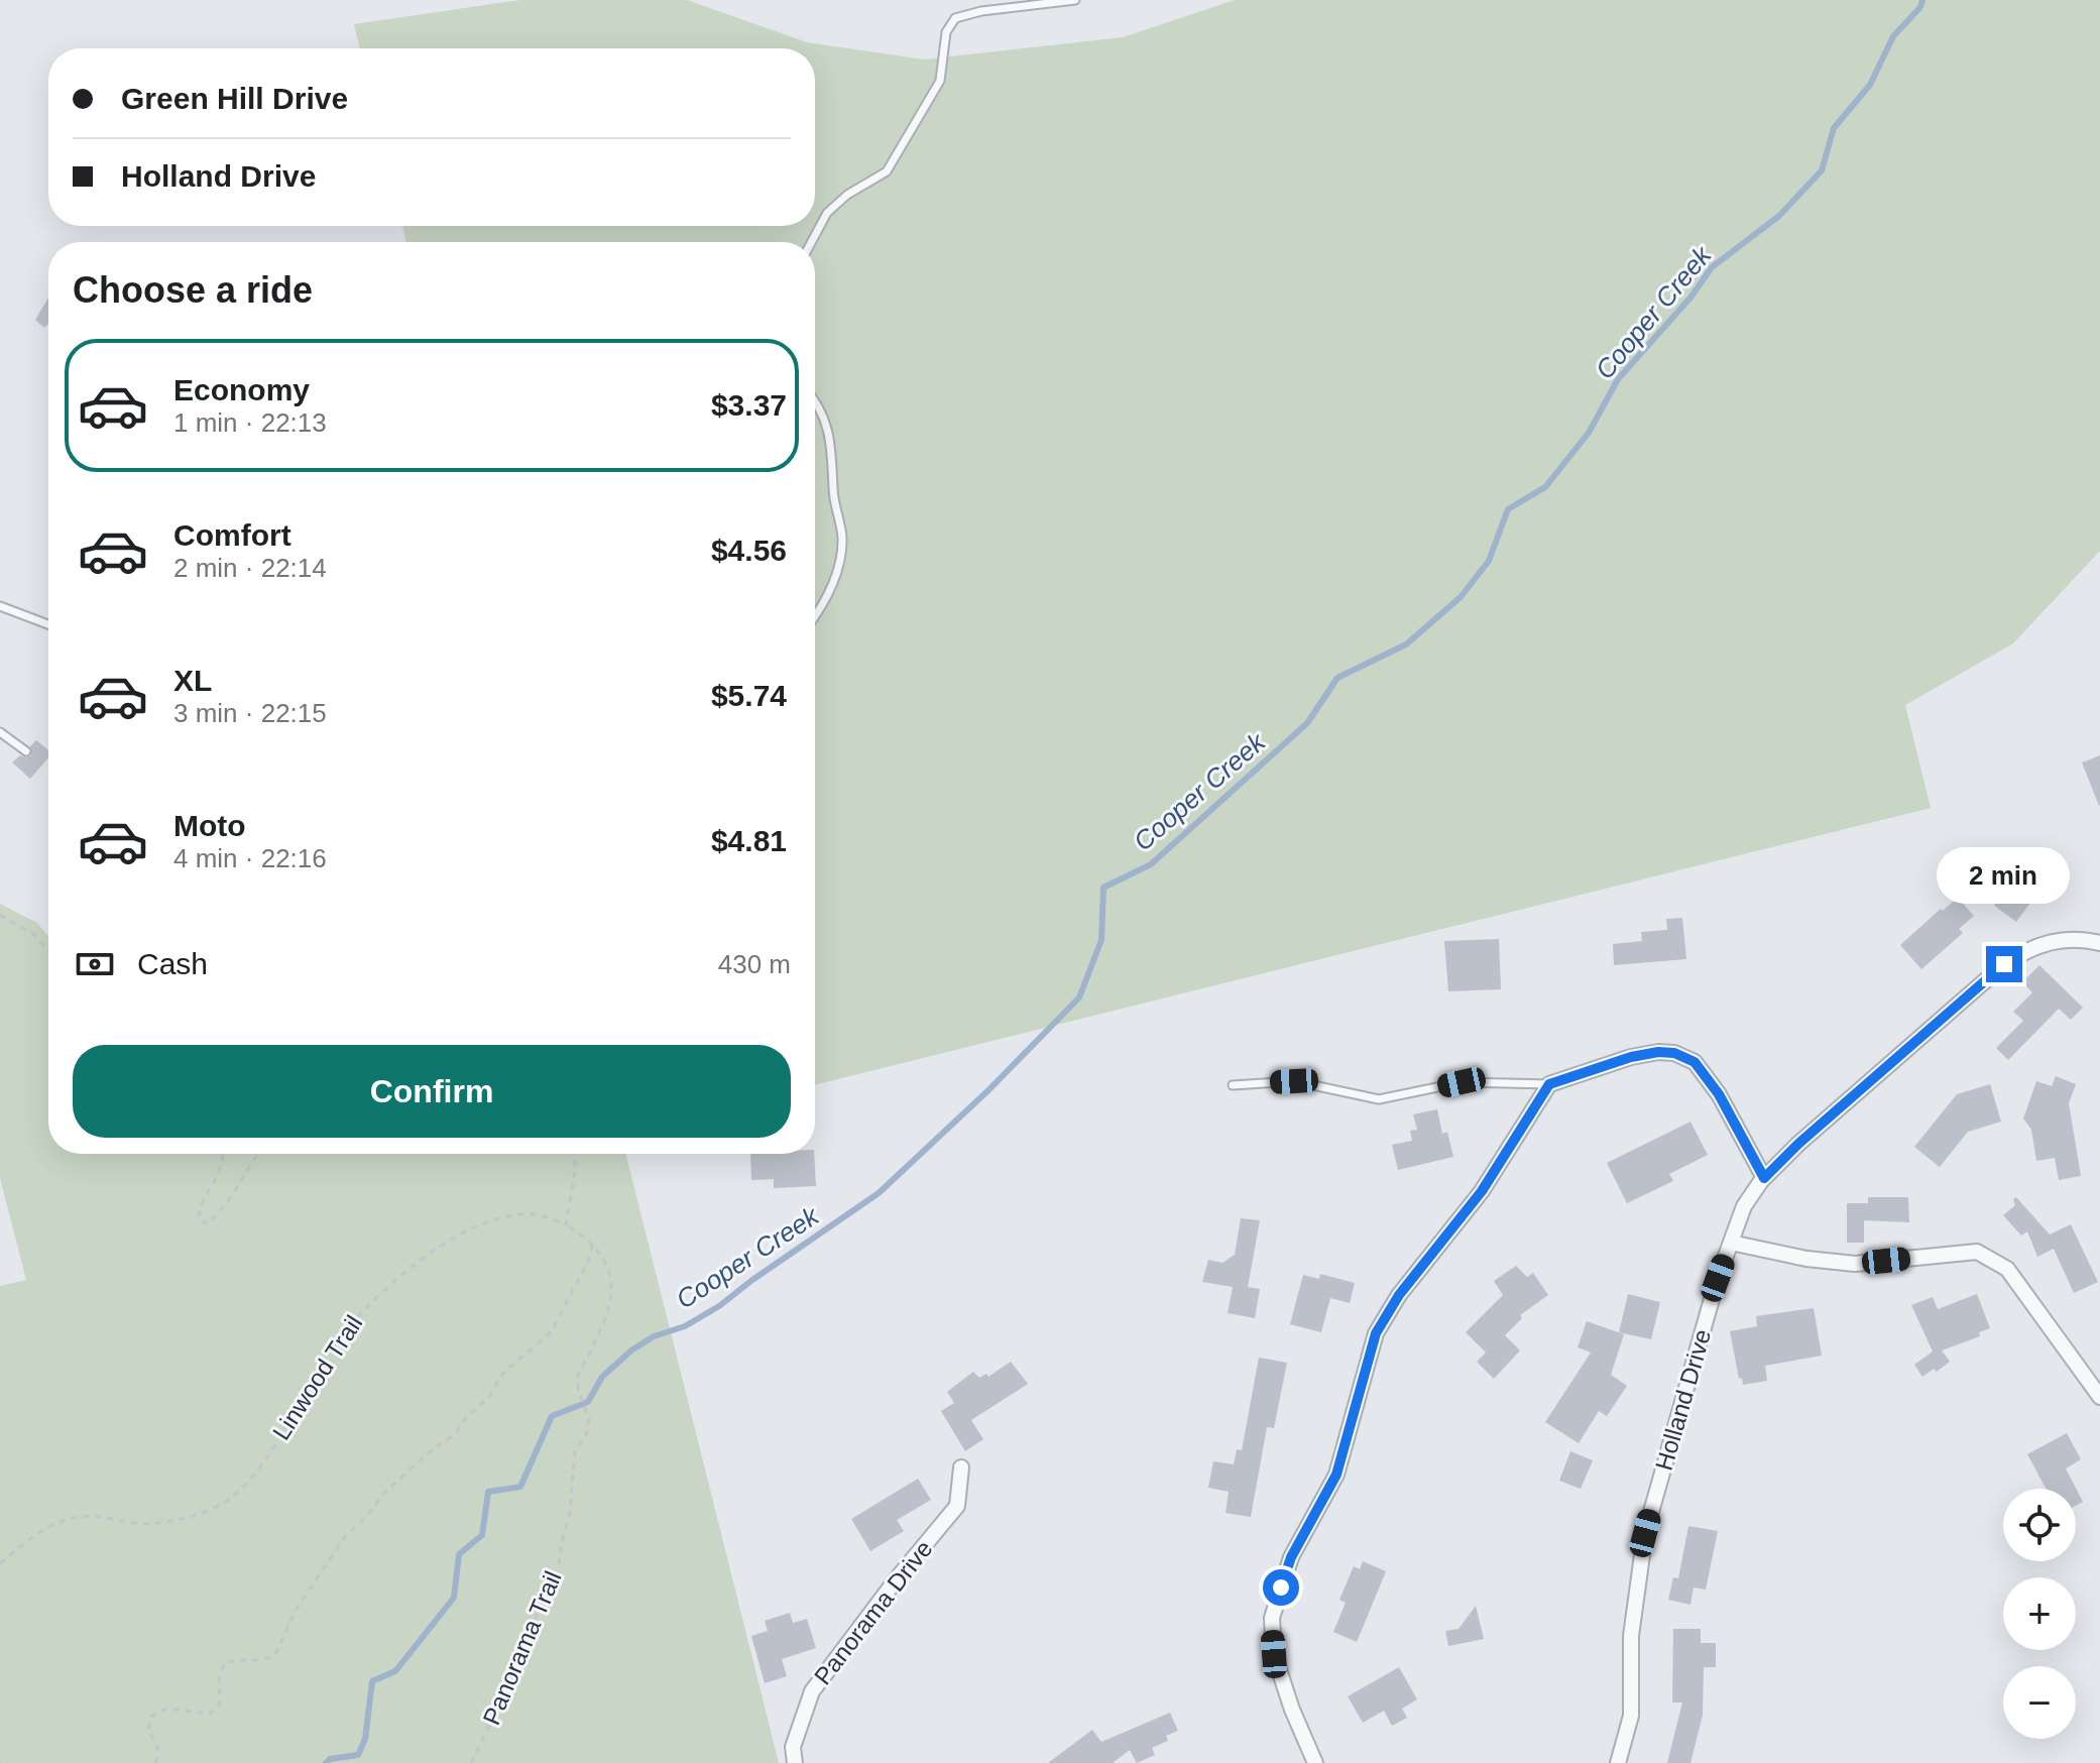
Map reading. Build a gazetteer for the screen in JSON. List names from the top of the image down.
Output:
{
  "streets": {
    "street": ["Holland Drive", "Panorama Drive"],
    "path": ["Linwood Trail", "Panorama Trail"]
  },
  "crossings": [
    ["Linwood Trail", "Panorama Trail"]
  ],
  "water": ["Cooper Creek"],
  "page": {
    "banner": ["Green Hill Drive", "Holland Drive"],
    "heading": "Choose a ride",
    "list": [
      {
        "name": "Economy",
        "note": "1 min · 22:13",
        "value": "$3.37"
      },
      {
        "name": "Comfort",
        "note": "2 min · 22:14",
        "value": "$4.56"
      },
      {
        "name": "XL",
        "note": "3 min · 22:15",
        "value": "$5.74"
      },
      {
        "name": "Moto",
        "note": "4 min · 22:16",
        "value": "$4.81"
      }
    ],
    "bubble": "2 min",
    "pay": ["Cash", "430 m"],
    "buttons": "Confirm",
    "map_buttons": ["+", "−"]
  }
}
